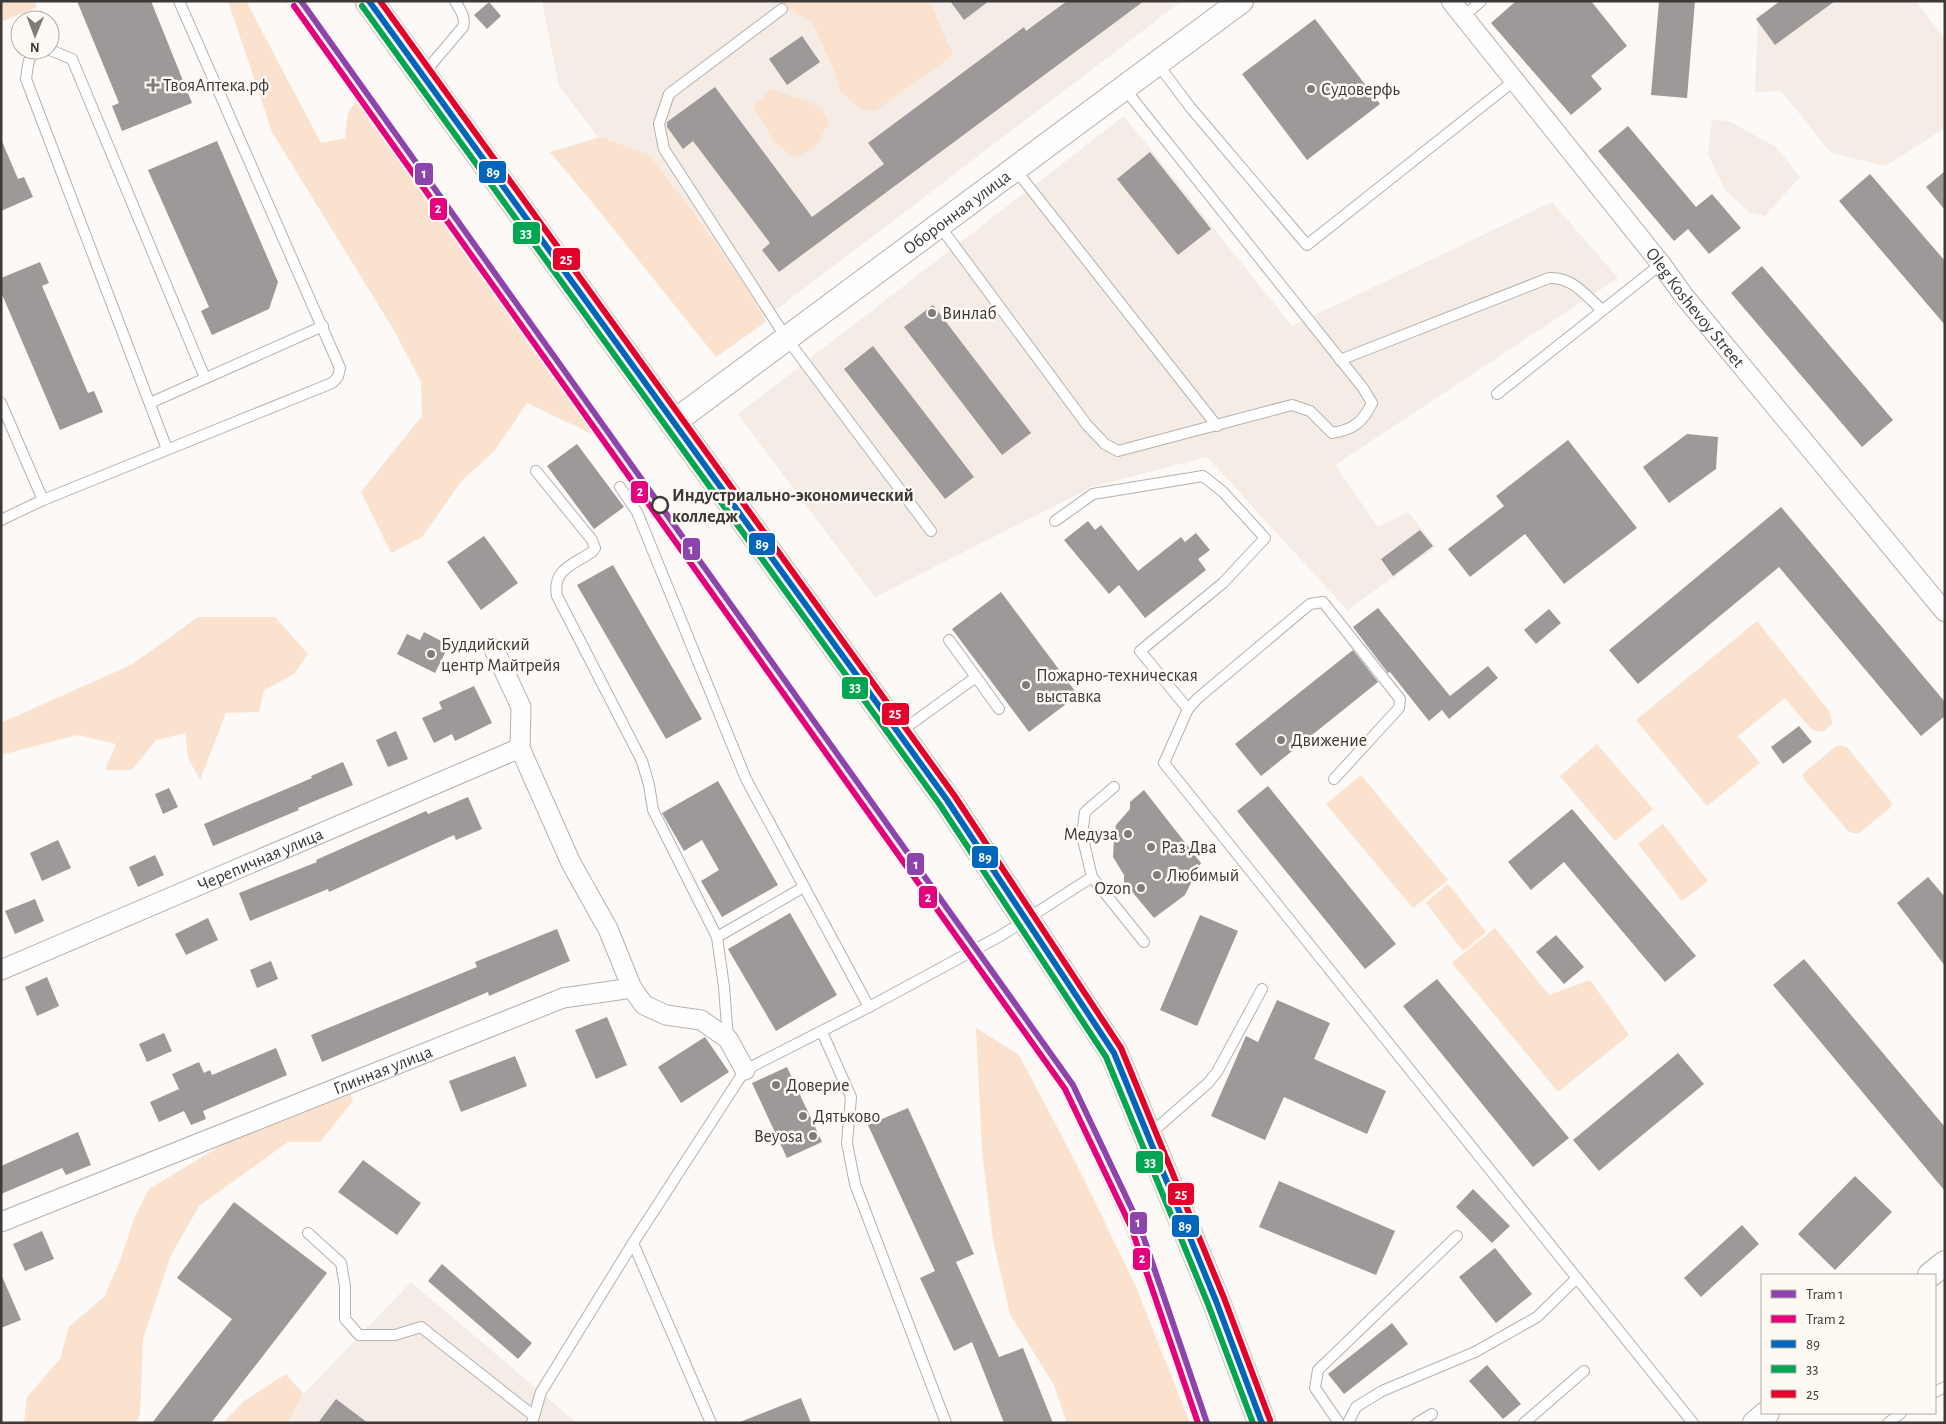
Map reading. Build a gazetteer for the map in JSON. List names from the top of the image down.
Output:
{
  "streets": {
    "street": [
      "Оборонная улица",
      "Oleg Koshevoy Street",
      "Черепичная улица",
      "Глинная улица"
    ]
  },
  "places": {
    "health": ["ТвояАптека.рф"],
    "other": [
      "Судоверфь",
      "Винлаб",
      "Индустриально-экономический колледж",
      "Буддийский центр Майтрейя",
      "Пожарно-техническая выставка",
      "Движение",
      "Медуза",
      "Раз Два",
      "Любимый",
      "Ozon",
      "Доверие",
      "Дятьково",
      "Beyosa"
    ]
  },
  "lines": [
    "tram line 1",
    "transit line 89",
    "transit line 25",
    "tram line 2",
    "transit line 33"
  ],
  "legend": [
    "Tram 1",
    "Tram 2",
    "89",
    "33",
    "25"
  ],
  "north": "bottom"
}
